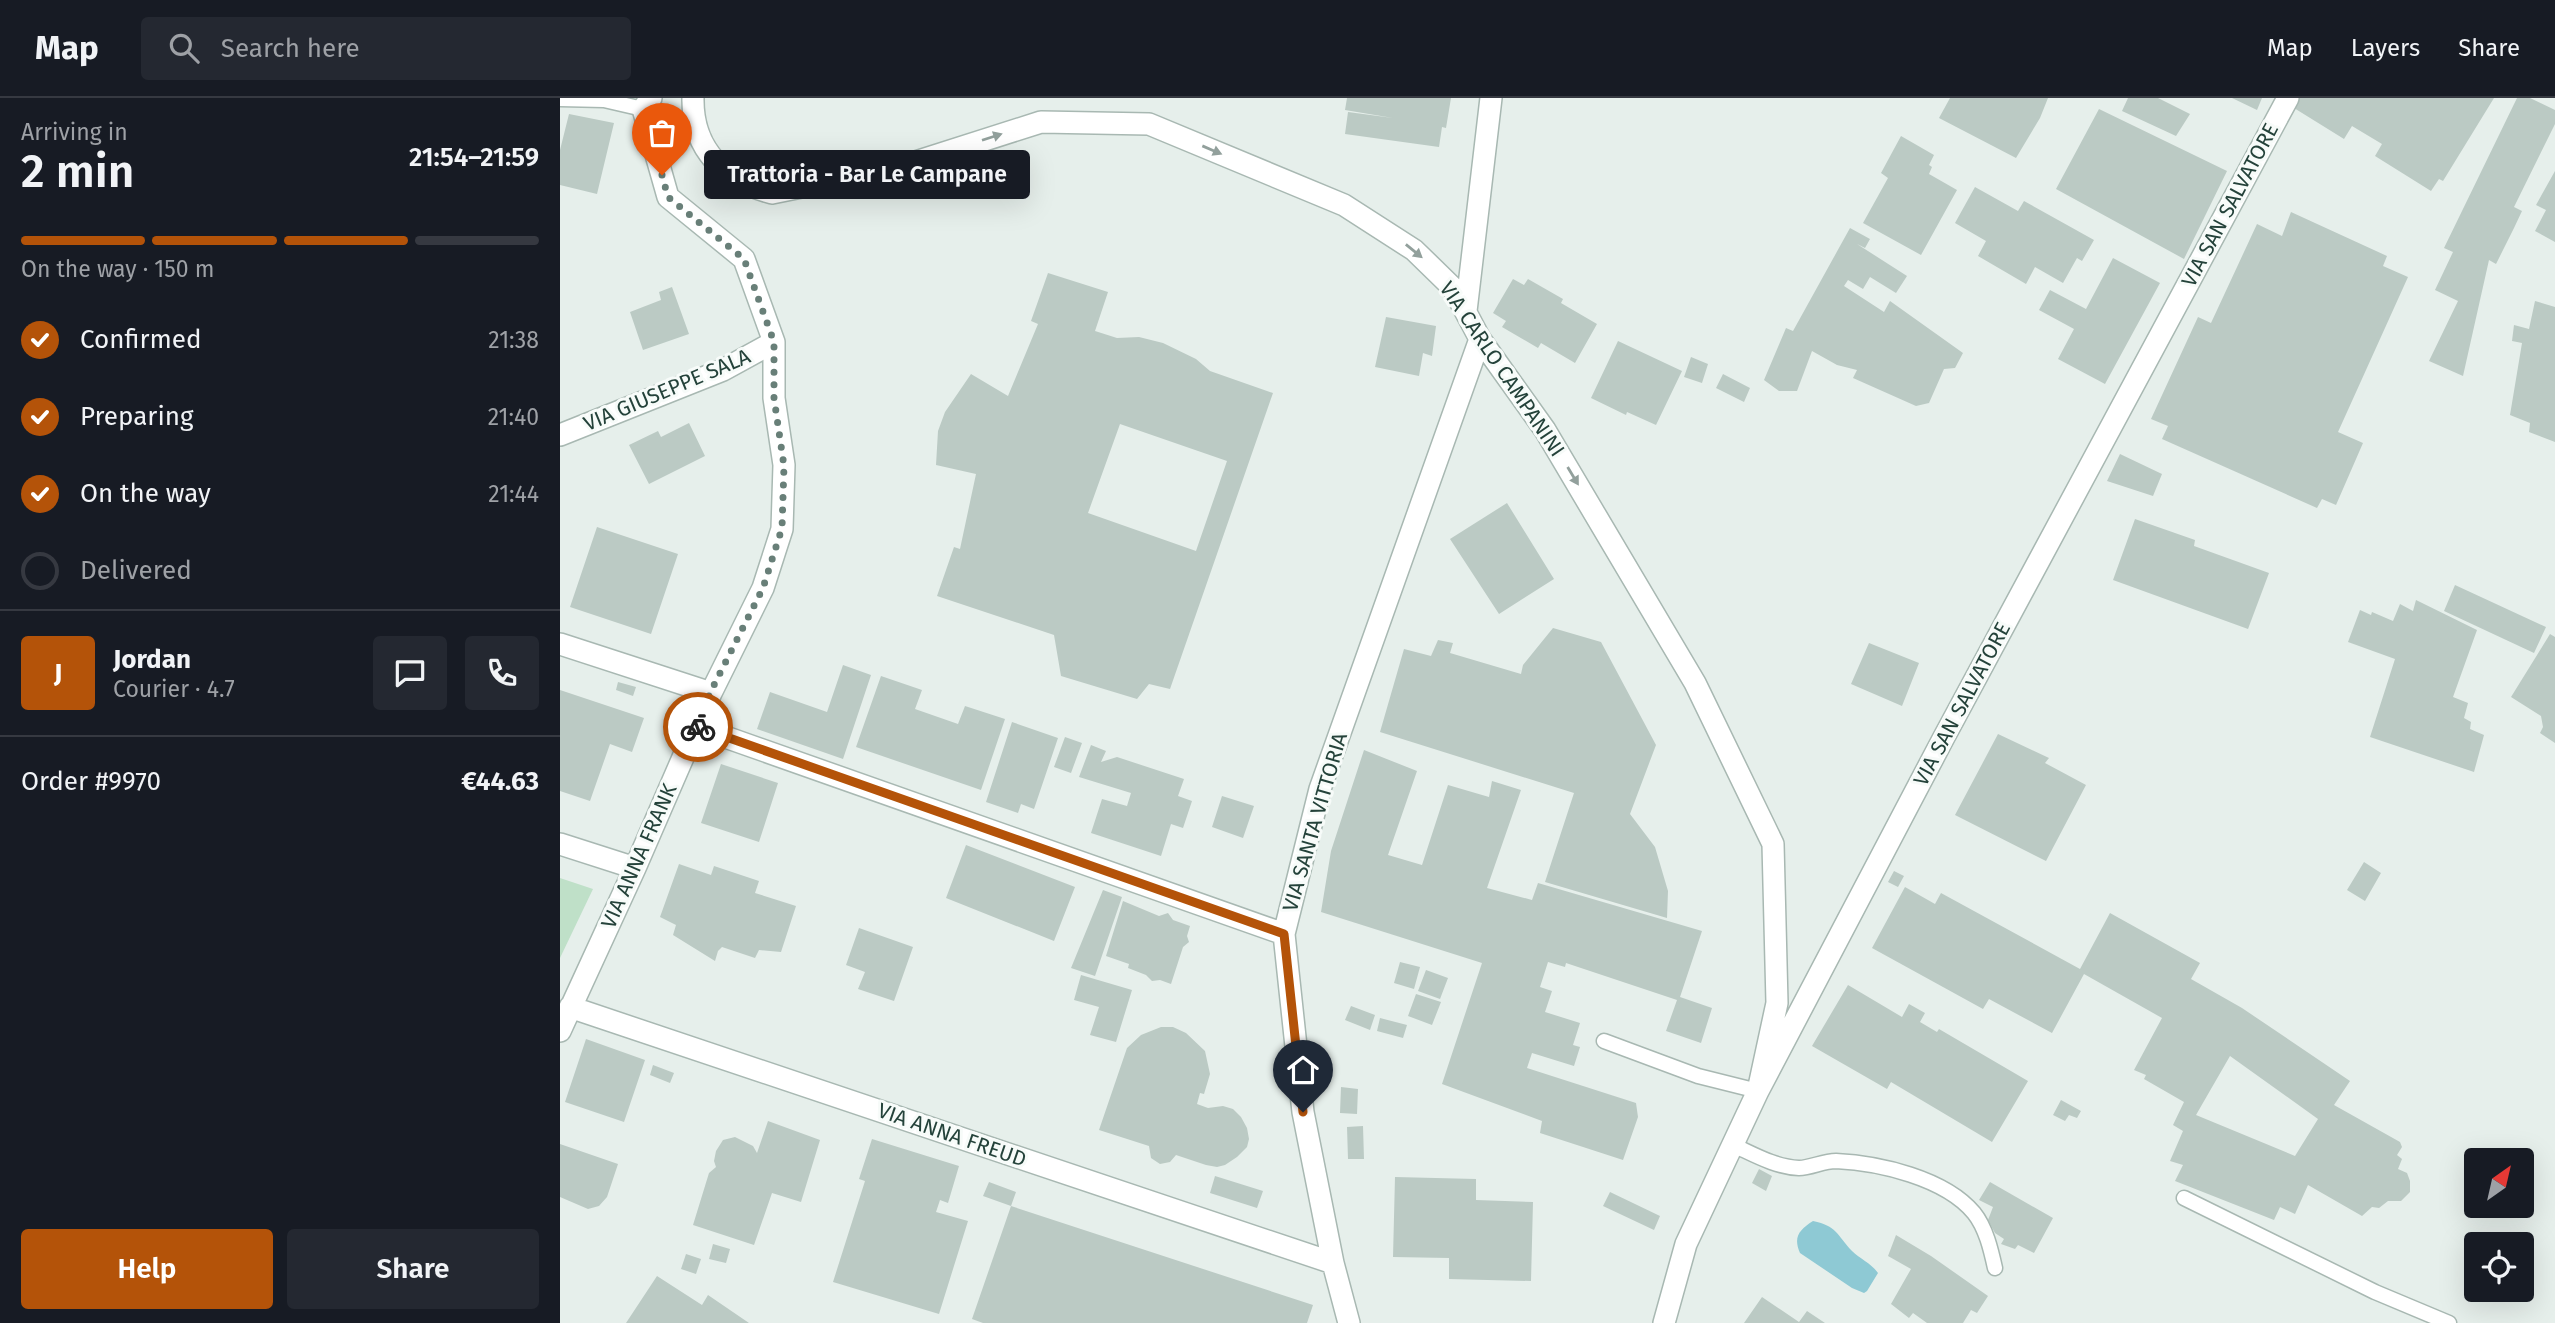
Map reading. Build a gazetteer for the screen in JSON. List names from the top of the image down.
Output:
{
  "streets": {
    "street": [
      "VIA SAN SALVATORE",
      "VIA CARLO CAMPANINI",
      "VIA GIUSEPPE SALA",
      "VIA SANTA VITTORIA",
      "VIA ANNA FRANK",
      "VIA ANNA FREUD"
    ]
  },
  "crossings": [
    ["VIA SAN SALVATORE", "VIA CARLO CAMPANINI"],
    ["VIA CARLO CAMPANINI", "VIA SANTA VITTORIA"],
    ["VIA GIUSEPPE SALA", "VIA ANNA FRANK"],
    ["VIA SANTA VITTORIA", "VIA ANNA FREUD"],
    ["VIA ANNA FRANK", "VIA ANNA FREUD"]
  ],
  "one_way": ["VIA CARLO CAMPANINI"],
  "places": ["Trattoria - Bar Le Campane"],
  "north": "top right",
  "page": {
    "header": "Map",
    "search": "Search here",
    "nav": ["Map", "Layers", "Share"],
    "heading": ["2 min", "Arriving in", "21:54–21:59"],
    "panel": [
      "Jordan",
      "Courier · 4.7",
      "Order #9970",
      "€44.63"
    ],
    "bubble": "Trattoria - Bar Le Campane",
    "bar": "On the way · 150 m",
    "list": [
      ["Confirmed", "21:38"],
      ["Preparing", "21:40"],
      ["On the way", "21:44"],
      "Delivered"
    ],
    "round": "J",
    "buttons": ["Help", "Share"]
  }
}
